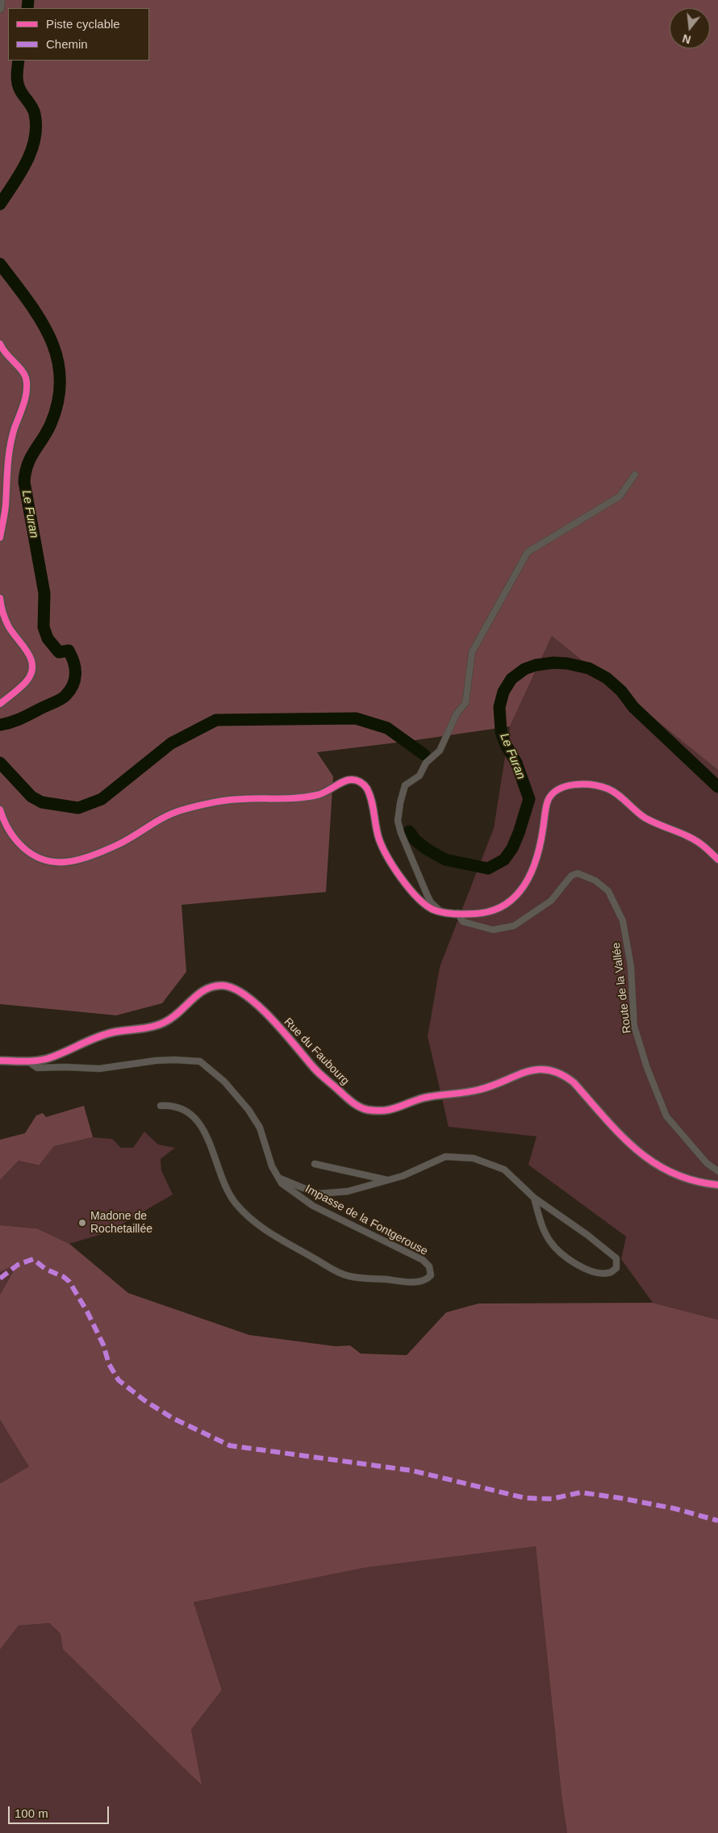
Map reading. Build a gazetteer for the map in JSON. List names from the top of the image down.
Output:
{
  "streets": {
    "main road": ["Rue du Faubourg"],
    "street": ["Route de la Vallée", "Impasse de la Fontgerouse"]
  },
  "water": ["Le Furan"],
  "places": ["Madone de Rochetaillée"],
  "legend": ["Piste cyclable", "Chemin"],
  "scale_bar": "100 m",
  "north": "bottom"
}
